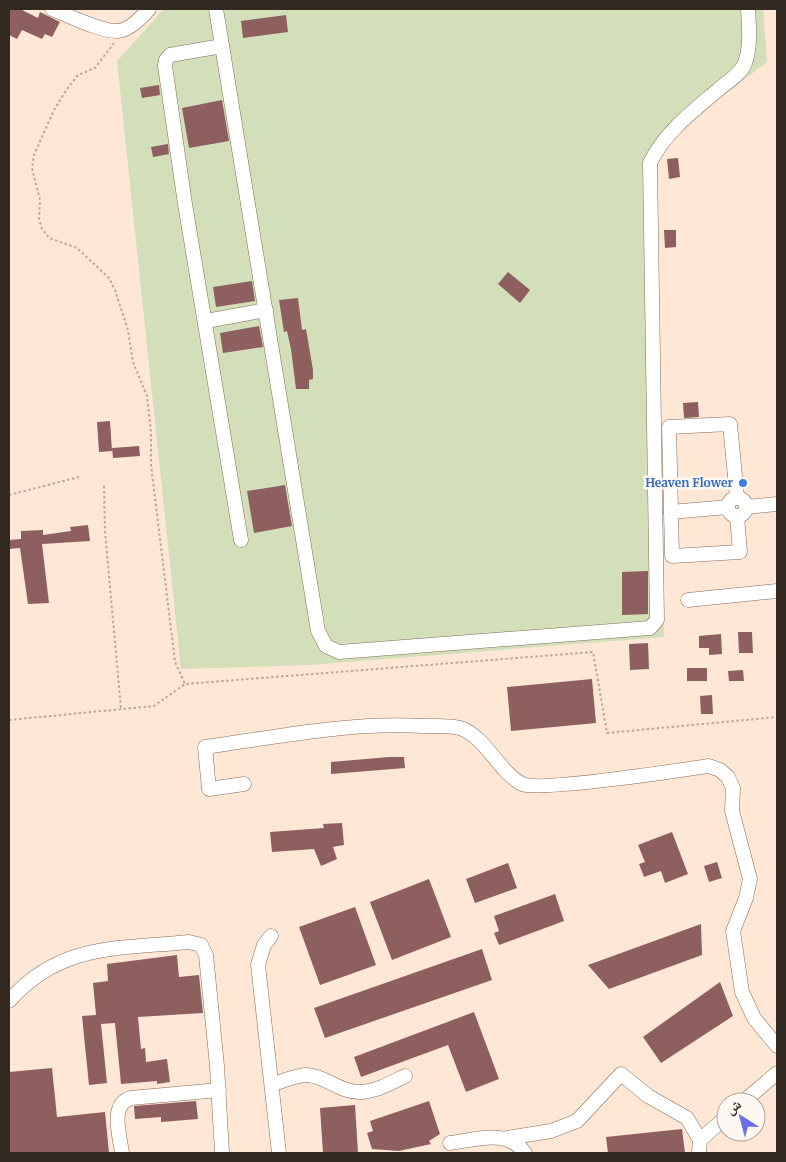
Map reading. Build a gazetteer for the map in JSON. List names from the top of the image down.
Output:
{
  "places": ["Heaven Flower"],
  "north": "top left"
}
